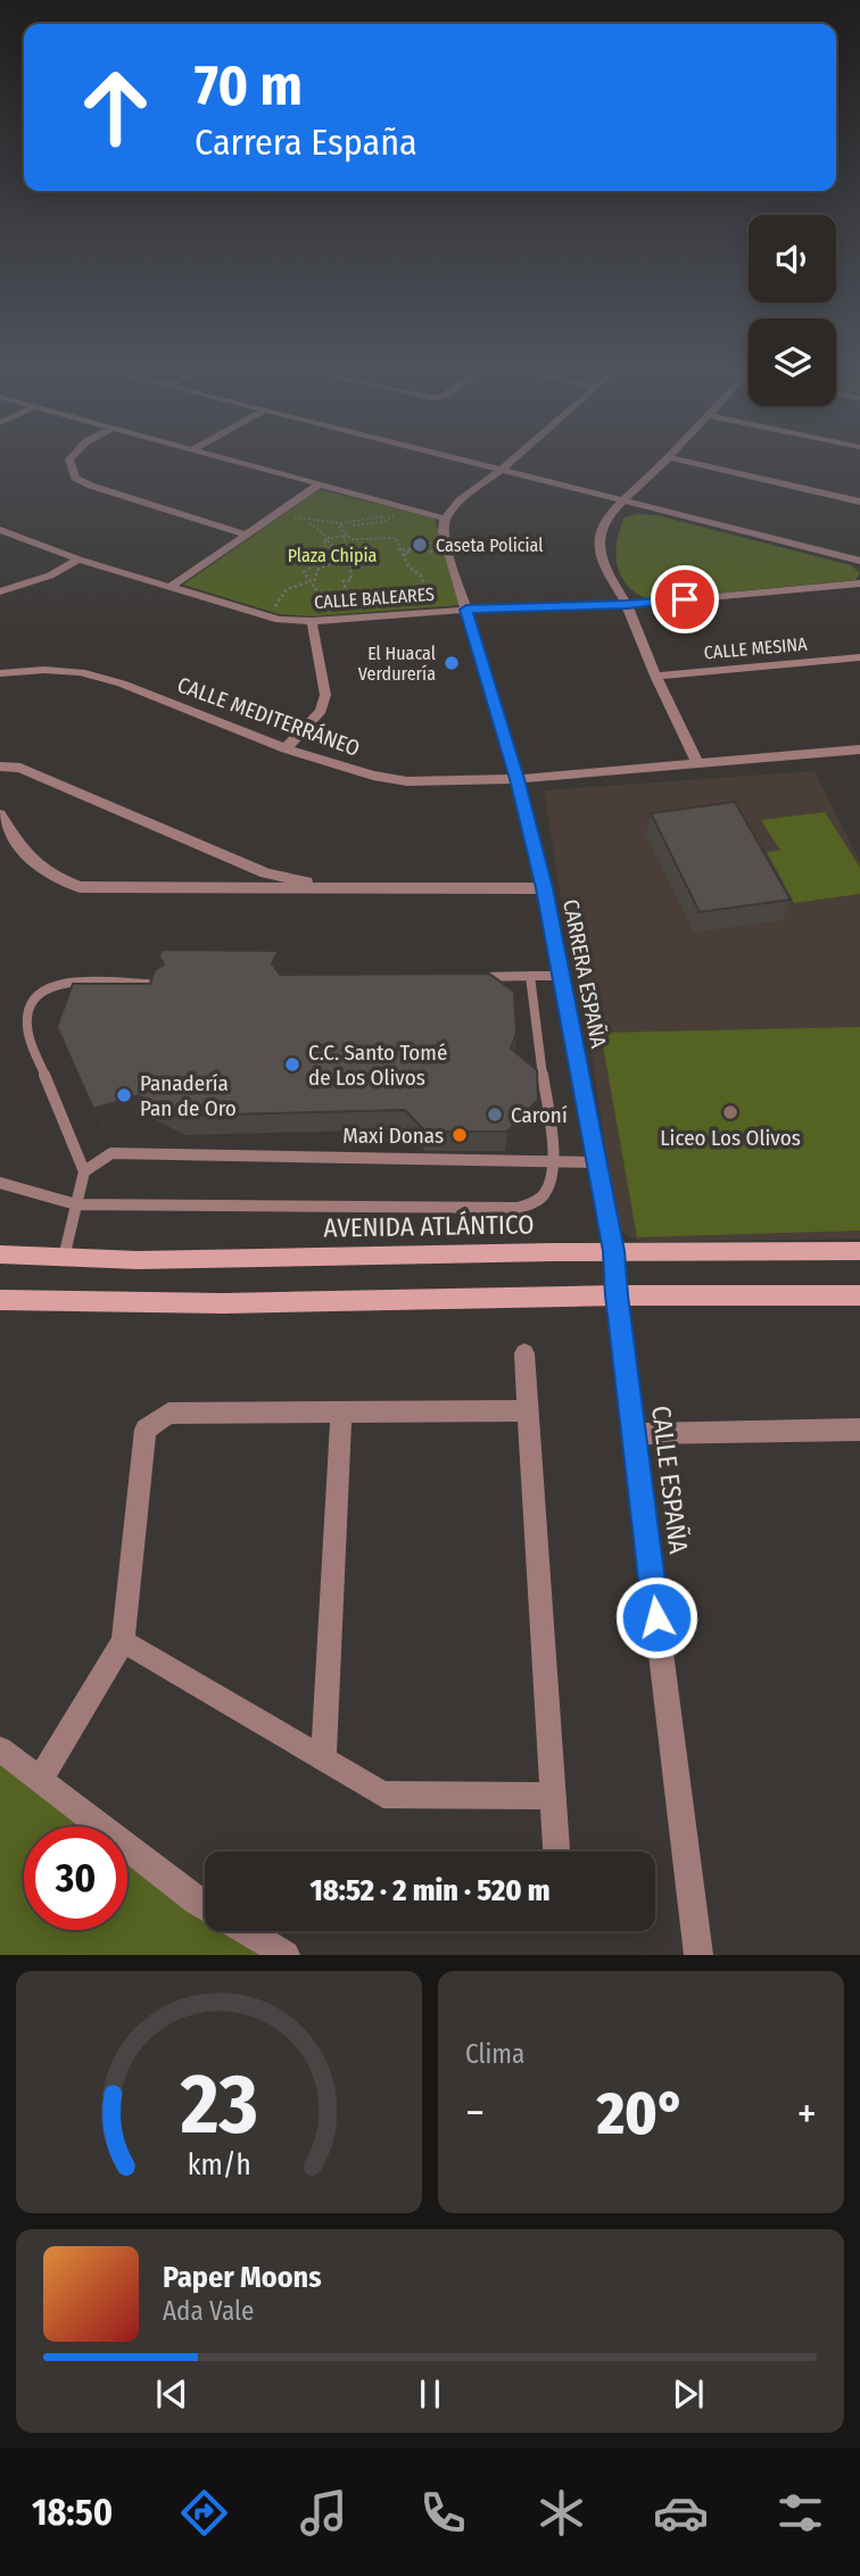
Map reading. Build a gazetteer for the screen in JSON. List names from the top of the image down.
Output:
{
  "streets": {
    "main road": ["AVENIDA ATLÁNTICO"],
    "street": [
      "CALLE BALEARES",
      "CALLE MESINA",
      "CALLE MEDITERRÁNEO",
      "CARRERA ESPAÑA",
      "CALLE ESPAÑA"
    ]
  },
  "crossings": [
    ["CALLE BALEARES", "CARRERA ESPAÑA"],
    ["CALLE MEDITERRÁNEO", "CARRERA ESPAÑA"],
    ["CARRERA ESPAÑA", "AVENIDA ATLÁNTICO"],
    ["CARRERA ESPAÑA", "CALLE ESPAÑA"]
  ],
  "parks": ["Plaza Chipia"],
  "places": [
    "Caseta Policial",
    "El Huacal Verdurería",
    "C.C. Santo Tomé de Los Olivos",
    "Panadería Pan de Oro",
    "Liceo Los Olivos",
    "Caroní",
    "Maxi Donas"
  ],
  "page": {
    "turn": ["70 m", "Carrera España"],
    "limit": "30",
    "trip": "18:52 · 2 min · 520 m",
    "tile": "Clima",
    "heat": ["−", "20°", "+"],
    "song": ["Paper Moons", "Ada Vale"],
    "tabs": "18:50",
    "gauge": ["23", "km/h"]
  }
}
